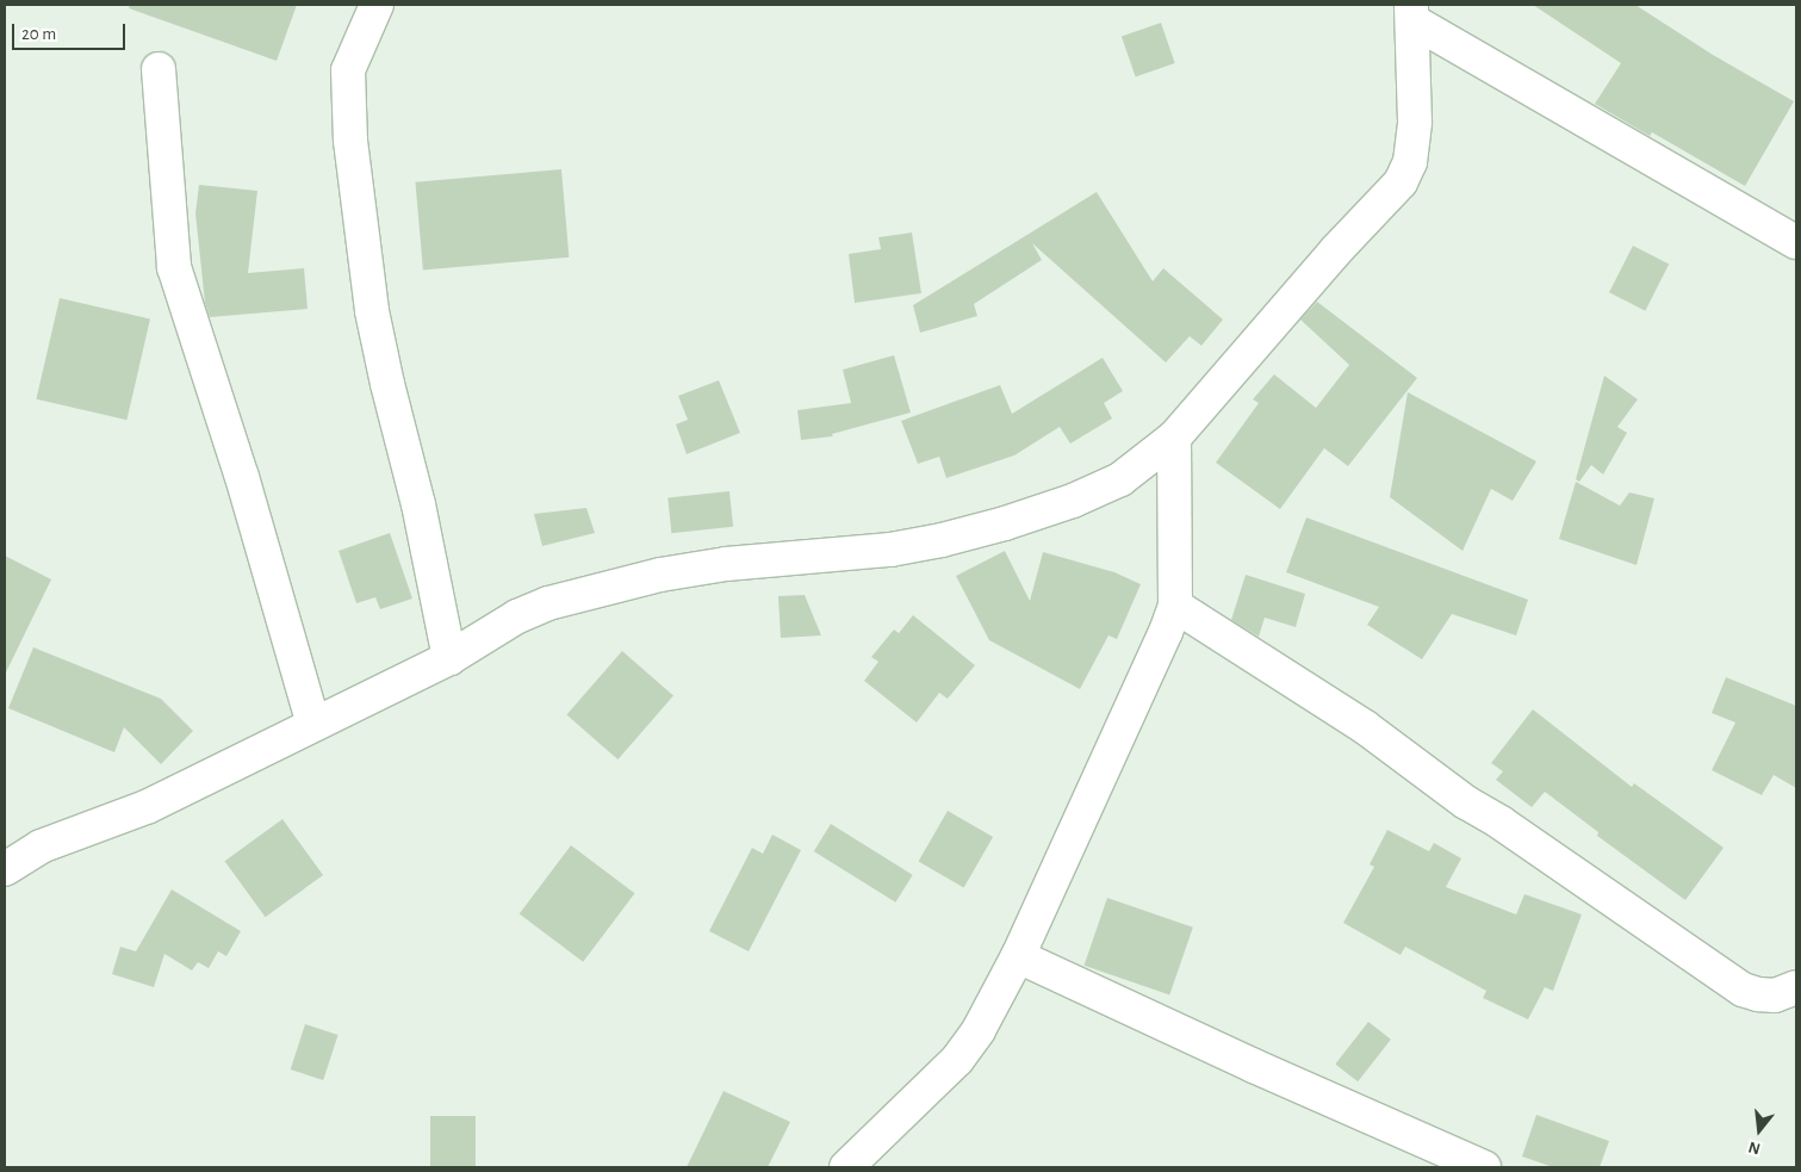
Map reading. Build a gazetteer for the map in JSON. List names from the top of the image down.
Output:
{
  "scale_bar": "20 m",
  "north": "bottom"
}
